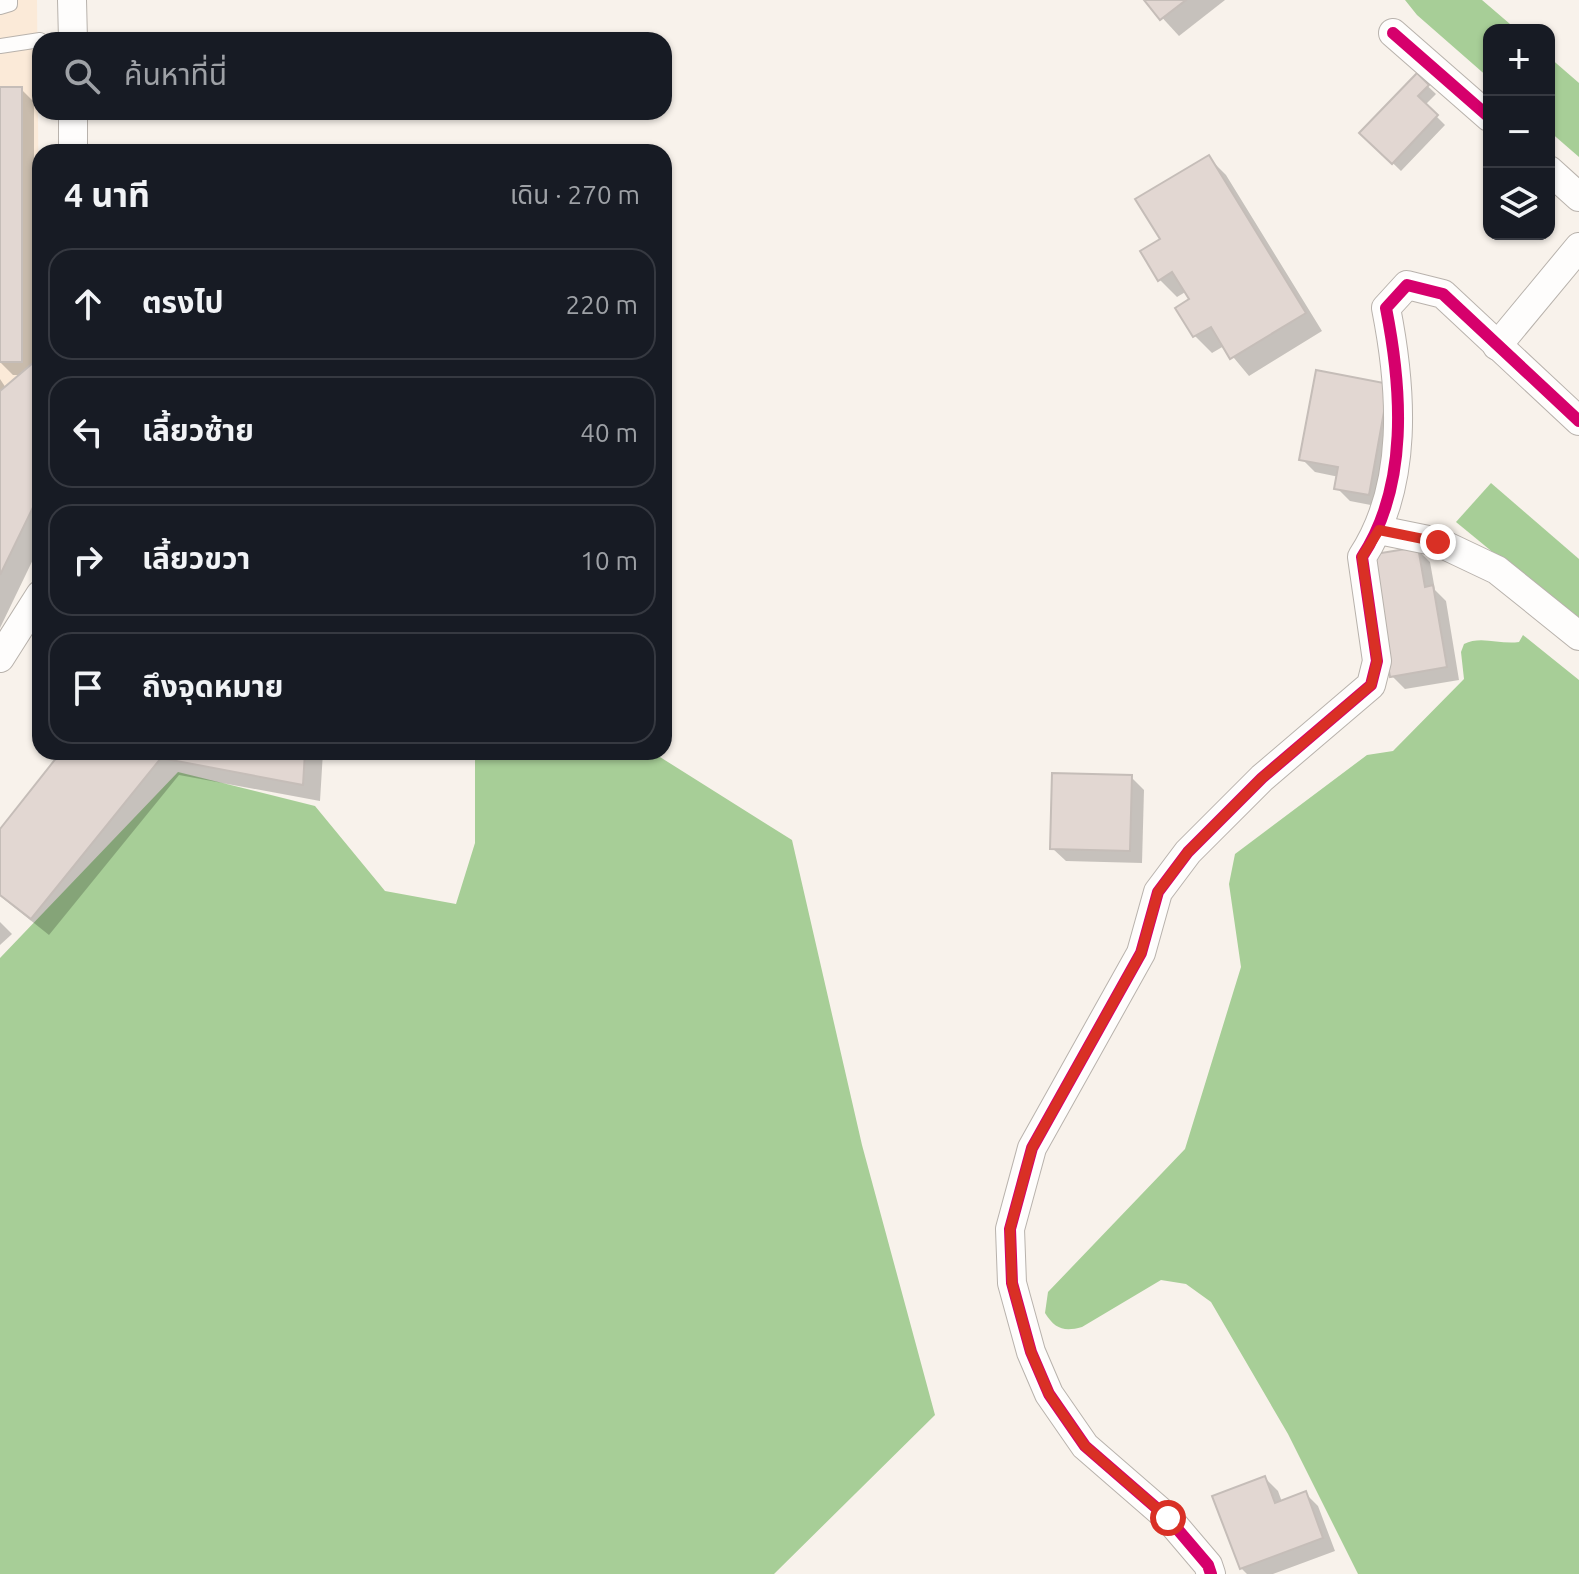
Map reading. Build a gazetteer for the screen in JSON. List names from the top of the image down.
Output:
{
  "page": {
    "map_buttons": ["+", "−"],
    "search": "ค้นหาที่นี่",
    "heading": ["4 นาที", "เดิน · 270 m"],
    "list": [
      ["ตรงไป", "220 m"],
      ["เลี้ยวซ้าย", "40 m"],
      ["เลี้ยวขวา", "10 m"],
      "ถึงจุดหมาย"
    ]
  }
}
